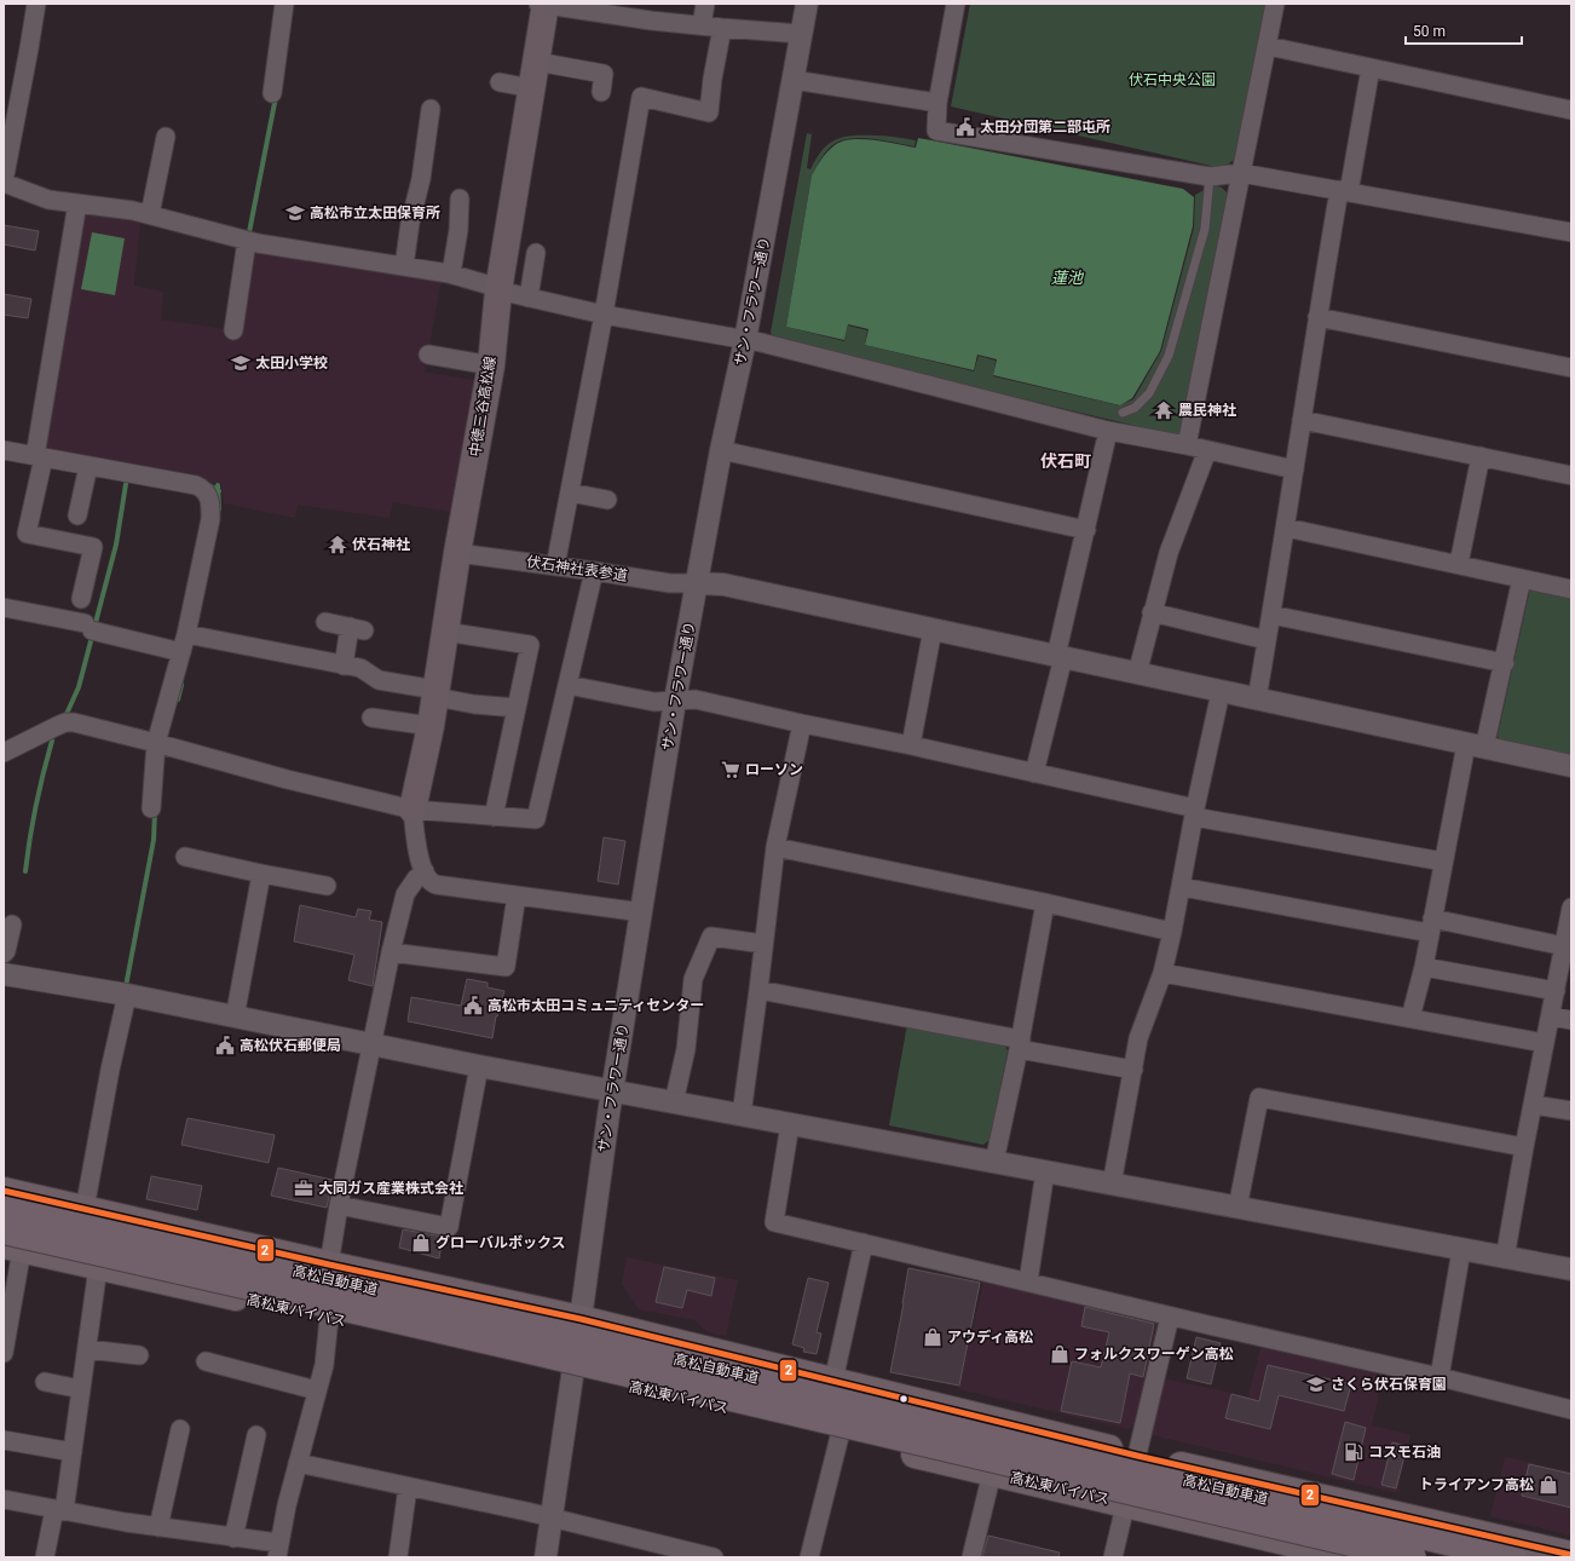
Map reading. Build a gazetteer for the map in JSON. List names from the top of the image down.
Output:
{
  "streets": {
    "highway": ["高松自動車道", "高松東バイパス"],
    "main road": ["中徳三谷高松線"],
    "street": ["サン・フラワー通り", "伏石神社表参道"]
  },
  "crossings": [
    ["サン・フラワー通り", "伏石神社表参道"],
    ["サン・フラワー通り", "高松東バイパス"],
    ["中徳三谷高松線", "伏石神社表参道"]
  ],
  "districts": ["伏石町"],
  "water": ["蓮池"],
  "parks": ["伏石中央公園"],
  "places": {
    "public building": ["太田分団第二部屯所", "高松市太田コミュニティセンター", "高松伏石郵便局"],
    "school or university": ["高松市立太田保育所", "太田小学校", "さくら伏石保育園"],
    "temple": ["農民神社", "伏石神社"],
    "supermarket": ["ローソン"],
    "office": ["大同ガス産業株式会社"],
    "shop": [
      "グローバルボックス",
      "アウディ高松",
      "フォルクスワーゲン高松",
      "トライアンフ高松"
    ],
    "fuel station": ["コスモ石油"]
  },
  "lines": ["transit line 2"],
  "scale_bar": "50 m"
}
